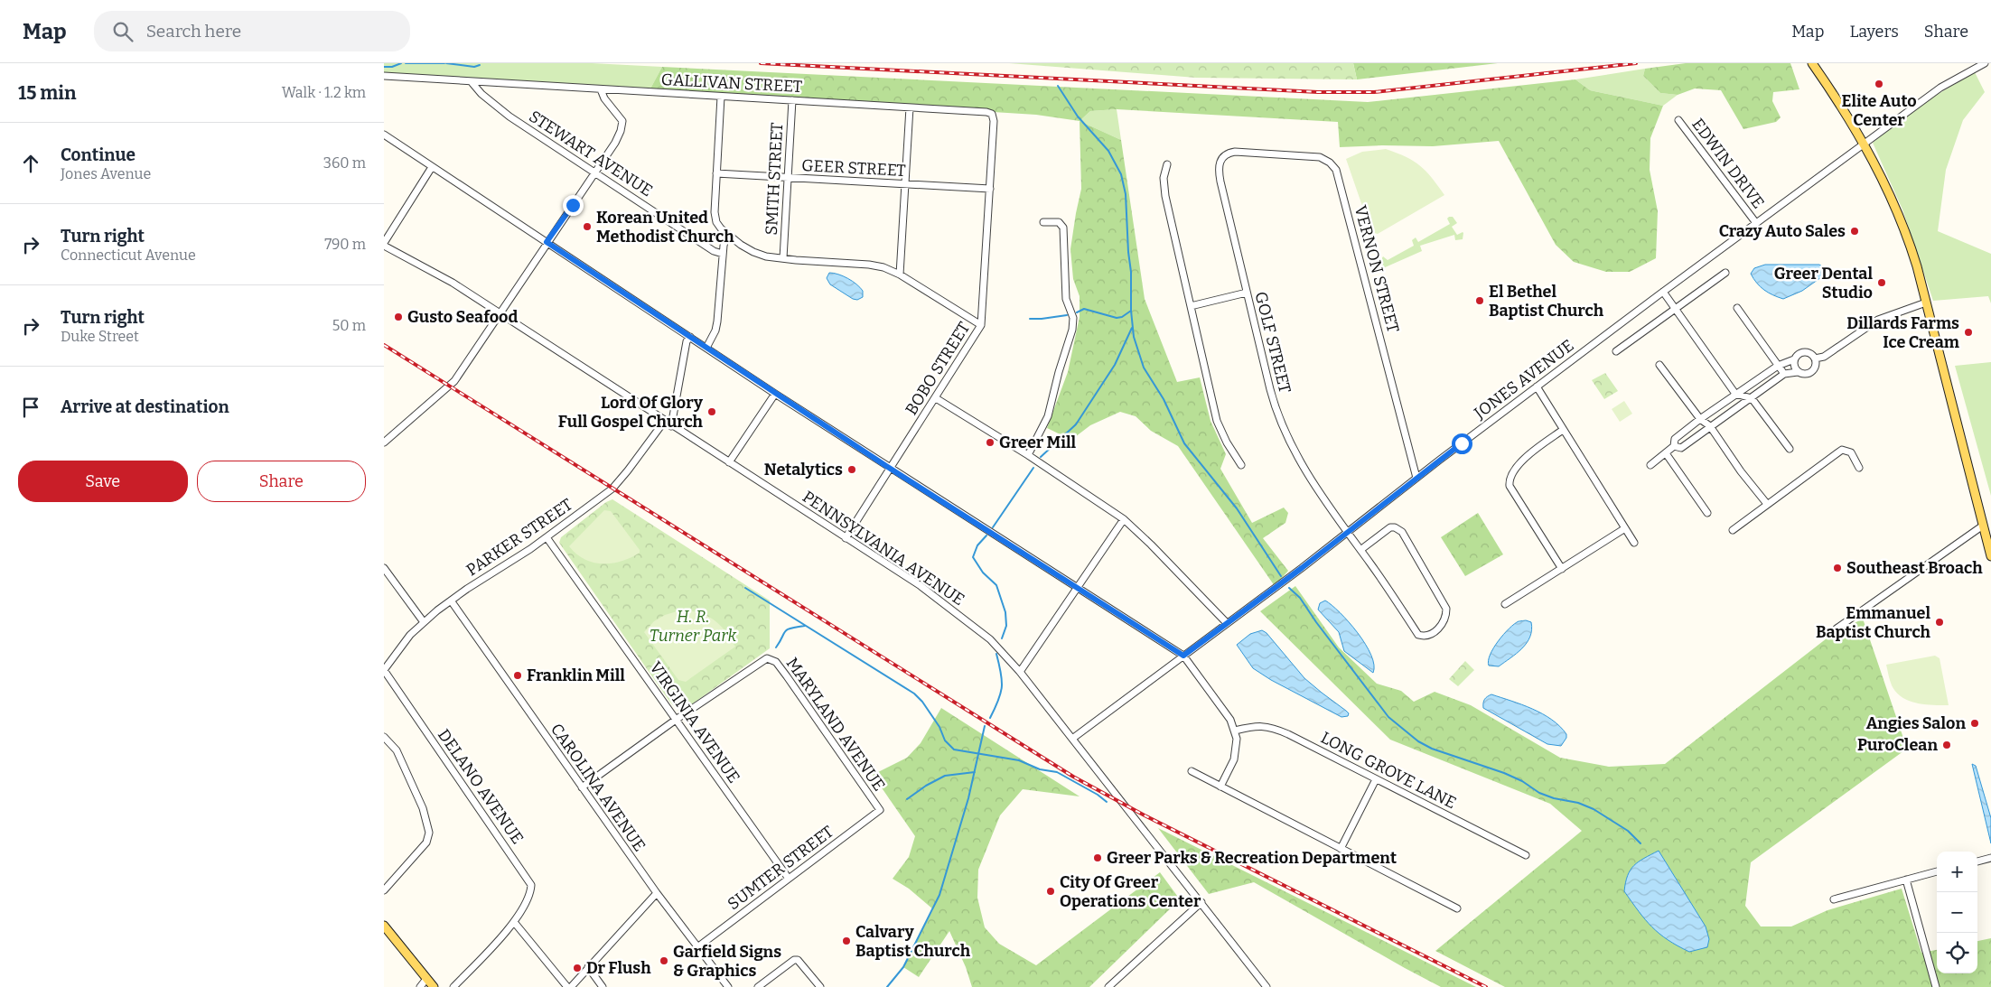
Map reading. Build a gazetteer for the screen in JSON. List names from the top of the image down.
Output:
{
  "streets": {
    "street": [
      "GALLIVAN STREET",
      "STEWART AVENUE",
      "EDWIN DRIVE",
      "GEER STREET",
      "SMITH STREET",
      "VERNON STREET",
      "GOLF STREET",
      "BOBO STREET",
      "JONES AVENUE",
      "PARKER STREET",
      "PENNSYLVANIA AVENUE",
      "VIRGINIA AVENUE",
      "MARYLAND AVENUE",
      "LONG GROVE LANE",
      "DELANO AVENUE",
      "CAROLINA AVENUE",
      "SUMTER STREET"
    ]
  },
  "crossings": [
    ["GALLIVAN STREET", "STEWART AVENUE"],
    ["GALLIVAN STREET", "SMITH STREET"],
    ["GALLIVAN STREET", "BOBO STREET"],
    ["EDWIN DRIVE", "JONES AVENUE"],
    ["GEER STREET", "SMITH STREET"],
    ["GEER STREET", "BOBO STREET"],
    ["VERNON STREET", "GOLF STREET"],
    ["VERNON STREET", "JONES AVENUE"],
    ["GOLF STREET", "JONES AVENUE"],
    ["BOBO STREET", "PENNSYLVANIA AVENUE"],
    ["JONES AVENUE", "PENNSYLVANIA AVENUE"],
    ["PARKER STREET", "PENNSYLVANIA AVENUE"],
    ["PARKER STREET", "VIRGINIA AVENUE"],
    ["PARKER STREET", "DELANO AVENUE"],
    ["PARKER STREET", "CAROLINA AVENUE"],
    ["VIRGINIA AVENUE", "MARYLAND AVENUE"],
    ["VIRGINIA AVENUE", "SUMTER STREET"],
    ["MARYLAND AVENUE", "SUMTER STREET"],
    ["CAROLINA AVENUE", "SUMTER STREET"]
  ],
  "parks": ["H. R. Turner Park"],
  "places": [
    "Elite Auto Center",
    "Korean United Methodist Church",
    "Crazy Auto Sales",
    "Greer Dental Studio",
    "El Bethel Baptist Church",
    "Gusto Seafood",
    "Dillards Farms Ice Cream",
    "Lord Of Glory Full Gospel Church",
    "Greer Mill",
    "Netalytics",
    "Southeast Broach",
    "Emmanuel Baptist Church",
    "Franklin Mill",
    "Angies Salon",
    "PuroClean",
    "Greer Parks & Recreation Department",
    "City Of Greer Operations Center",
    "Calvary Baptist Church",
    "Garfield Signs & Graphics",
    "Dr Flush"
  ],
  "page": {
    "header": "Map",
    "search": "Search here",
    "nav": ["Map", "Layers", "Share"],
    "heading": ["15 min", "Walk · 1.2 km"],
    "list": [
      ["Continue", "Jones Avenue", "360 m"],
      ["Turn right", "Connecticut Avenue", "790 m"],
      ["Turn right", "Duke Street", "50 m"],
      "Arrive at destination"
    ],
    "buttons": ["Save", "Share"],
    "map_buttons": ["+", "−"]
  }
}
